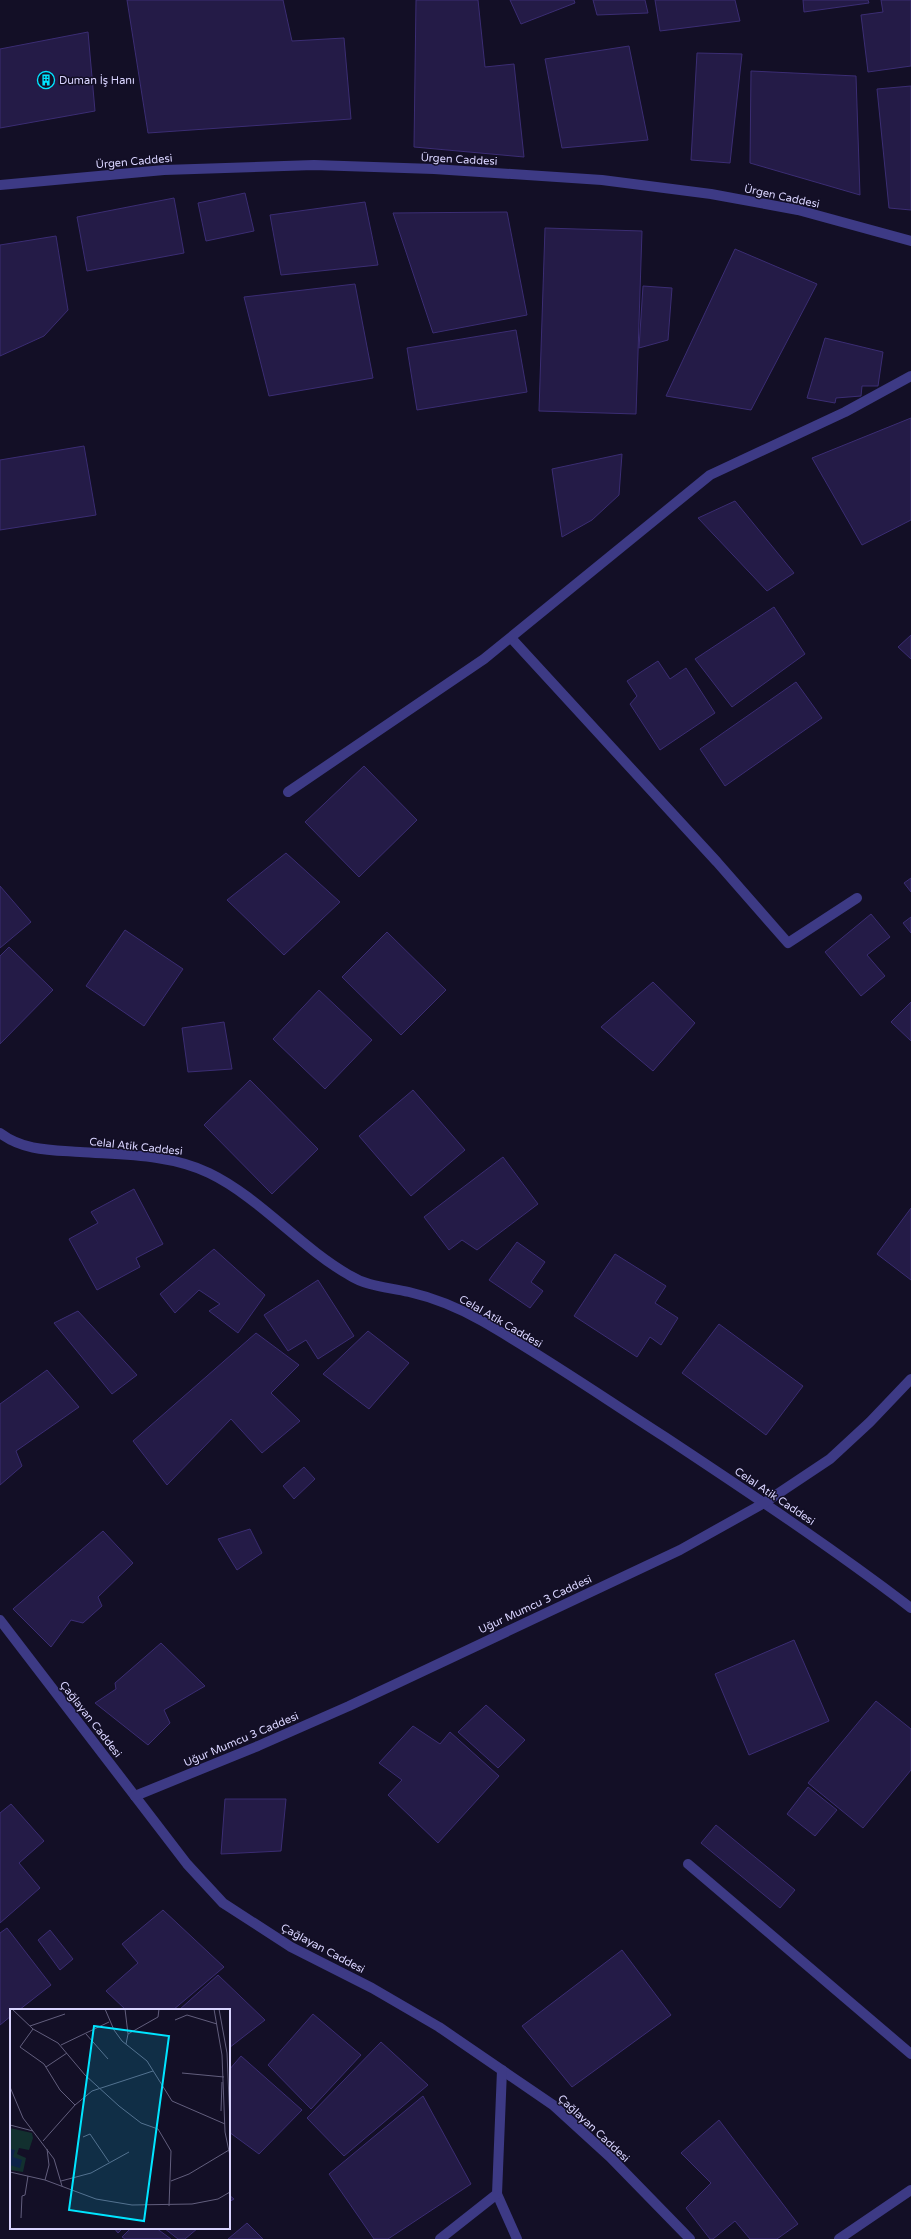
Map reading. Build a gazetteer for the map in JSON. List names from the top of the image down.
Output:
{
  "streets": {
    "street": [
      "Ürgen Caddesi",
      "Celal Atik Caddesi",
      "Uğur Mumcu 3 Caddesi",
      "Çağlayan Caddesi"
    ]
  },
  "crossings": [
    ["Celal Atik Caddesi", "Uğur Mumcu 3 Caddesi"],
    ["Uğur Mumcu 3 Caddesi", "Çağlayan Caddesi"]
  ],
  "places": {
    "building": ["Duman İş Hanı"]
  }
}
